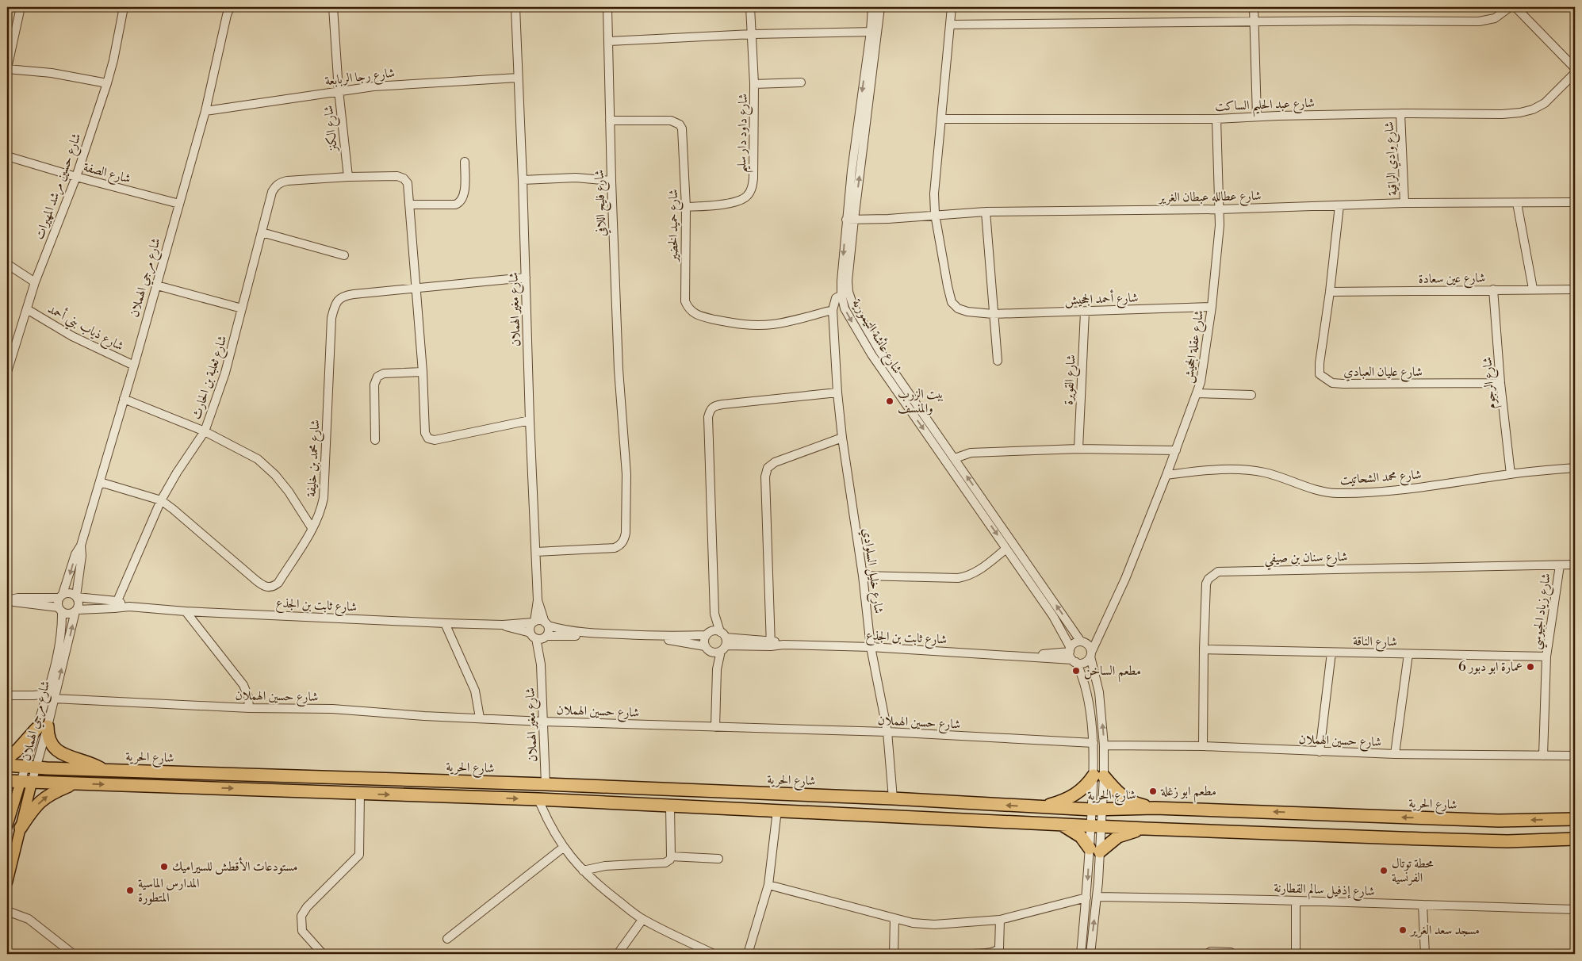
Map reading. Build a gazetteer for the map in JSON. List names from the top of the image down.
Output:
{
  "streets": {
    "highway": ["شارع الحرية"],
    "main road": ["شارع مرجي الهملان"],
    "street": [
      "شارع رجا الربابعة",
      "شارع عبد الحليم الساكت",
      "شارع الكنز",
      "شارع داود دار سليم",
      "شارع وادي الراقية",
      "شارع الصفة",
      "شارع حسين مرشد المهيرات",
      "شارع عطالله عبطان الغرير",
      "شارع فليح اللافي",
      "شارع حميد الخضير",
      "شارع عين سعادة",
      "شارع أحمد الجحيش",
      "شارع مغير الهملان",
      "شارع ذياب بني أحمد",
      "شارع عائشة التيمورية",
      "شارع عقلة الجحيش",
      "شارع عليان العبادي",
      "شارع ثعلبة بن الحارث",
      "شارع القويرة",
      "شارع الرجوم",
      "شارع محمد بن خليفة",
      "شارع محمد الشحاتيت",
      "شارع سنان بن صيفي",
      "شارع خليل السلوادي",
      "شارع ثابت بن الجذع",
      "شارع زياد الجيوسي",
      "شارع الناقة",
      "شارع حسين الهملان",
      "شارع إذفيل سالم القطارنة"
    ]
  },
  "crossings": [
    ["شارع رجا الربابعة", "شارع الكنز"],
    ["شارع رجا الربابعة", "شارع مرجي الهملان"],
    ["شارع رجا الربابعة", "شارع مغير الهملان"],
    ["شارع عبد الحليم الساكت", "شارع وادي الراقية"],
    ["شارع عبد الحليم الساكت", "شارع عقلة الجحيش"],
    ["شارع الكنز", "شارع ثعلبة بن الحارث"],
    ["شارع داود دار سليم", "شارع حميد الخضير"],
    ["شارع وادي الراقية", "شارع عطالله عبطان الغرير"],
    ["شارع الصفة", "شارع حسين مرشد المهيرات"],
    ["شارع الصفة", "شارع مرجي الهملان"],
    ["شارع حسين مرشد المهيرات", "شارع ذياب بني أحمد"],
    ["شارع عطالله عبطان الغرير", "شارع عائشة التيمورية"],
    ["شارع عطالله عبطان الغرير", "شارع عقلة الجحيش"],
    ["شارع عطالله عبطان الغرير", "شارع عليان العبادي"],
    ["شارع فليح اللافي", "شارع حميد الخضير"],
    ["شارع فليح اللافي", "شارع مغير الهملان"],
    ["شارع حميد الخضير", "شارع خليل السلوادي"],
    ["شارع مرجي الهملان", "شارع ذياب بني أحمد"],
    ["شارع مرجي الهملان", "شارع محمد بن خليفة"],
    ["شارع مرجي الهملان", "شارع ثابت بن الجذع"],
    ["شارع مرجي الهملان", "شارع حسين الهملان"],
    ["شارع مرجي الهملان", "شارع الحرية"],
    ["شارع عين سعادة", "شارع عليان العبادي"],
    ["شارع عين سعادة", "شارع الرجوم"],
    ["شارع أحمد الجحيش", "شارع عقلة الجحيش"],
    ["شارع أحمد الجحيش", "شارع القويرة"],
    ["شارع مغير الهملان", "شارع محمد بن خليفة"],
    ["شارع مغير الهملان", "شارع ثابت بن الجذع"],
    ["شارع مغير الهملان", "شارع حسين الهملان"],
    ["شارع مغير الهملان", "شارع الحرية"],
    ["شارع عائشة التيمورية", "شارع عقلة الجحيش"],
    ["شارع عائشة التيمورية", "شارع ثابت بن الجذع"],
    ["شارع عائشة التيمورية", "شارع حسين الهملان"],
    ["شارع عقلة الجحيش", "شارع محمد الشحاتيت"],
    ["شارع عقلة الجحيش", "شارع ثابت بن الجذع"],
    ["شارع عليان العبادي", "شارع الرجوم"],
    ["شارع ثعلبة بن الحارث", "شارع محمد بن خليفة"],
    ["شارع ثعلبة بن الحارث", "شارع ثابت بن الجذع"],
    ["شارع الرجوم", "شارع محمد الشحاتيت"],
    ["شارع سنان بن صيفي", "شارع زياد الجيوسي"],
    ["شارع سنان بن صيفي", "شارع الناقة"],
    ["شارع سنان بن صيفي", "شارع حسين الهملان"],
    ["شارع خليل السلوادي", "شارع ثابت بن الجذع"],
    ["شارع خليل السلوادي", "شارع حسين الهملان"],
    ["شارع خليل السلوادي", "شارع الحرية"],
    ["شارع زياد الجيوسي", "شارع الناقة"],
    ["شارع زياد الجيوسي", "شارع حسين الهملان"]
  ],
  "places": [
    "بيت الزرب والمنسف",
    "عمارة ابو دبور 6",
    "مطعم الساخن",
    "مطعم ابو زغلة",
    "مستودعات الأقطش للسيراميك",
    "محطة توتال الفرنسية",
    "المدارس الماسية المتطورة",
    "مسجد سعد الغرير"
  ]
}
